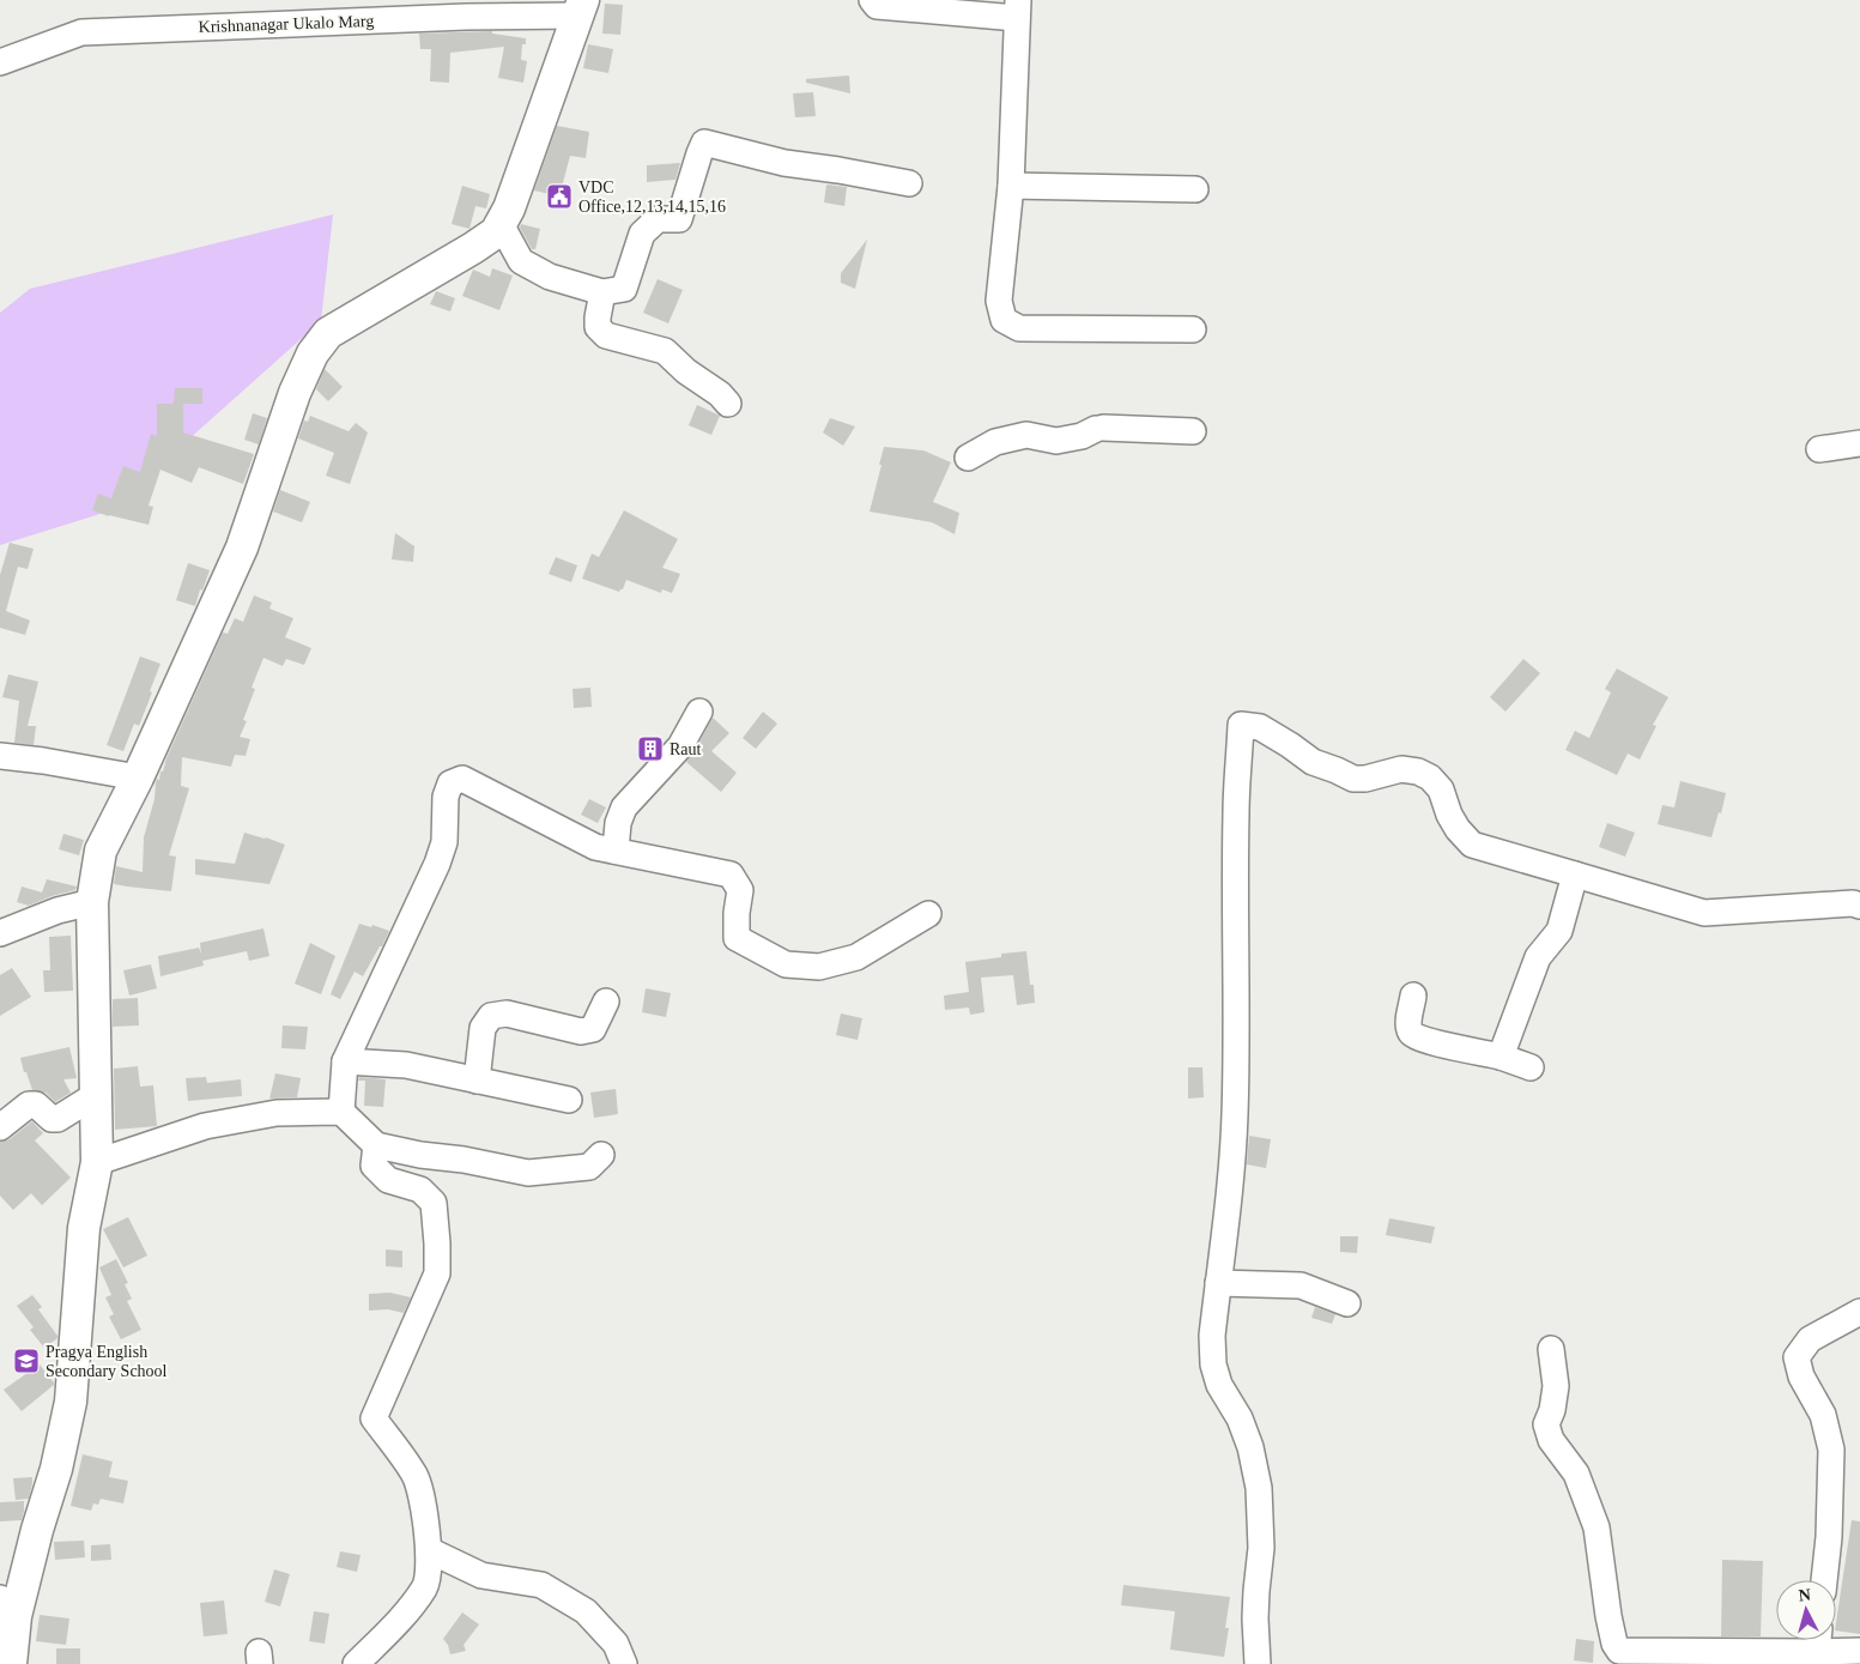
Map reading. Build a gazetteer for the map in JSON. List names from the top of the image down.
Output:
{
  "streets": {
    "street": ["Krishnanagar Ukalo Marg"]
  },
  "places": {
    "public building": ["VDC Office,12,13,14,15,16"],
    "building": ["Raut"],
    "school or university": ["Pragya English Secondary School"]
  },
  "north": "top"
}
